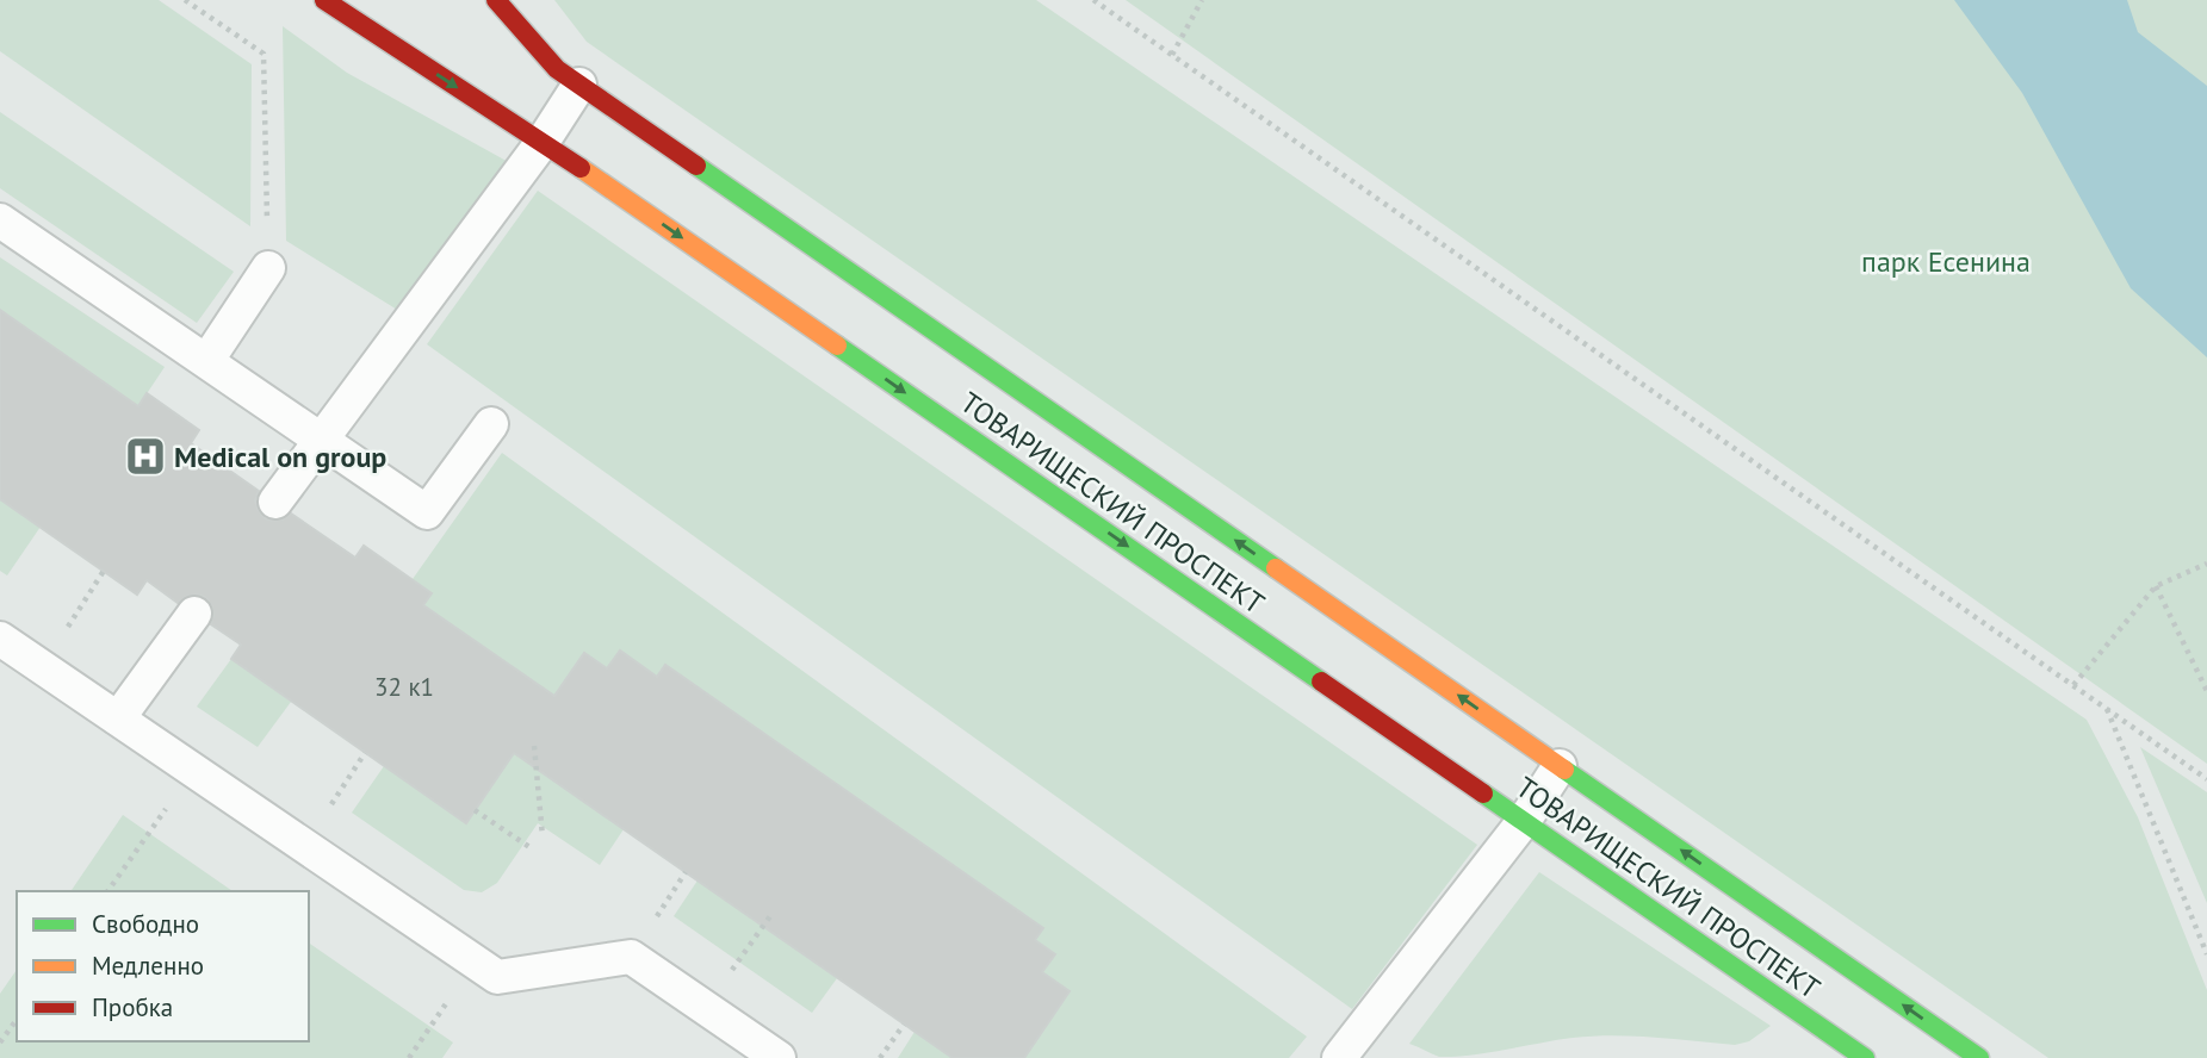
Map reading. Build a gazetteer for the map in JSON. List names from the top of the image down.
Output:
{
  "streets": {
    "street": ["ТОВАРИЩЕСКИЙ ПРОСПЕКТ"]
  },
  "parks": ["парк Есенина"],
  "places": {
    "hospital": ["Medical on group"]
  },
  "house_numbers": ["32 к1"],
  "legend": ["Свободно", "Медленно", "Пробка"]
}
